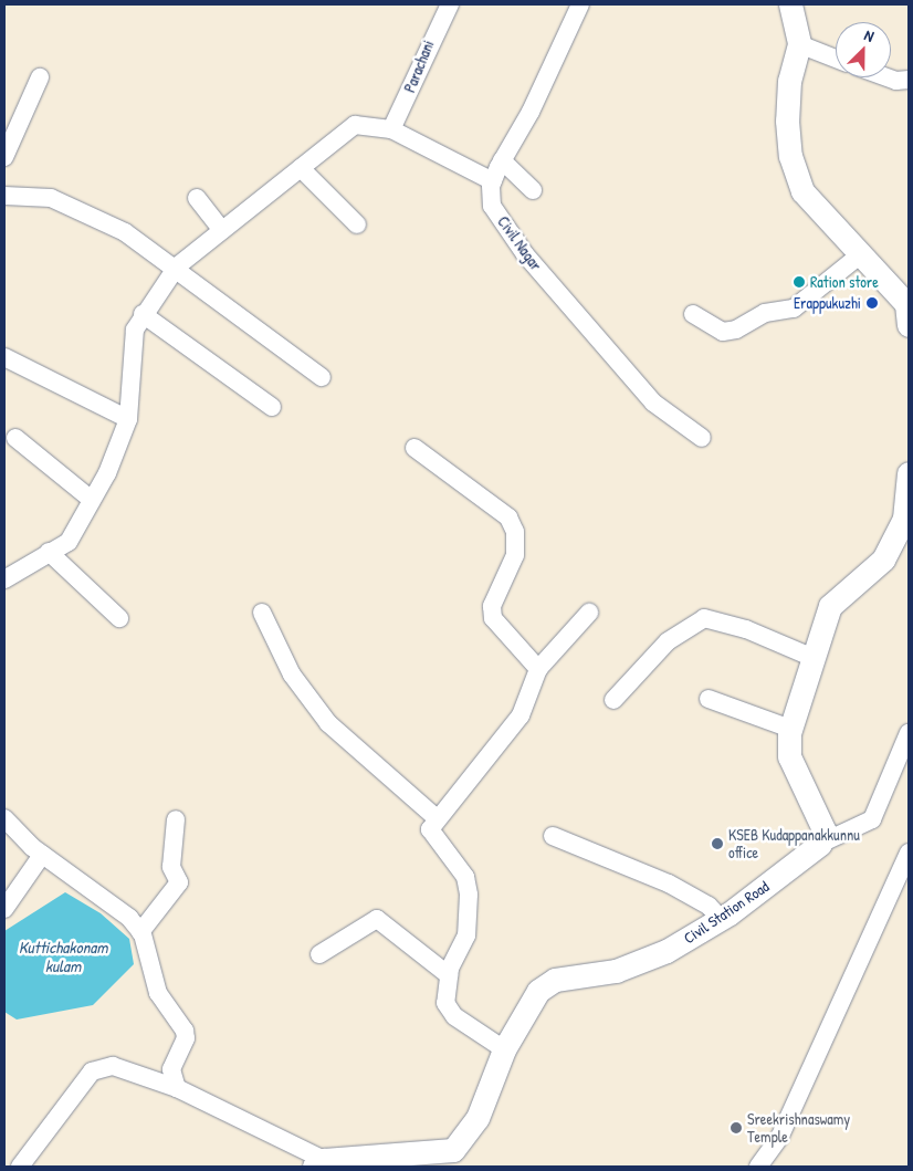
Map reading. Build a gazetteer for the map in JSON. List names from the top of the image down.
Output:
{
  "streets": {
    "main road": ["Civil Station Road"],
    "street": ["Parachani", "Civil Nagar"]
  },
  "water": ["Kuttichakonam kulam"],
  "places": [
    "Ration store",
    "Erappukuzhi",
    "KSEB Kudappanakkunnu office",
    "Sreekrishnaswamy Temple"
  ],
  "north": "top right"
}
